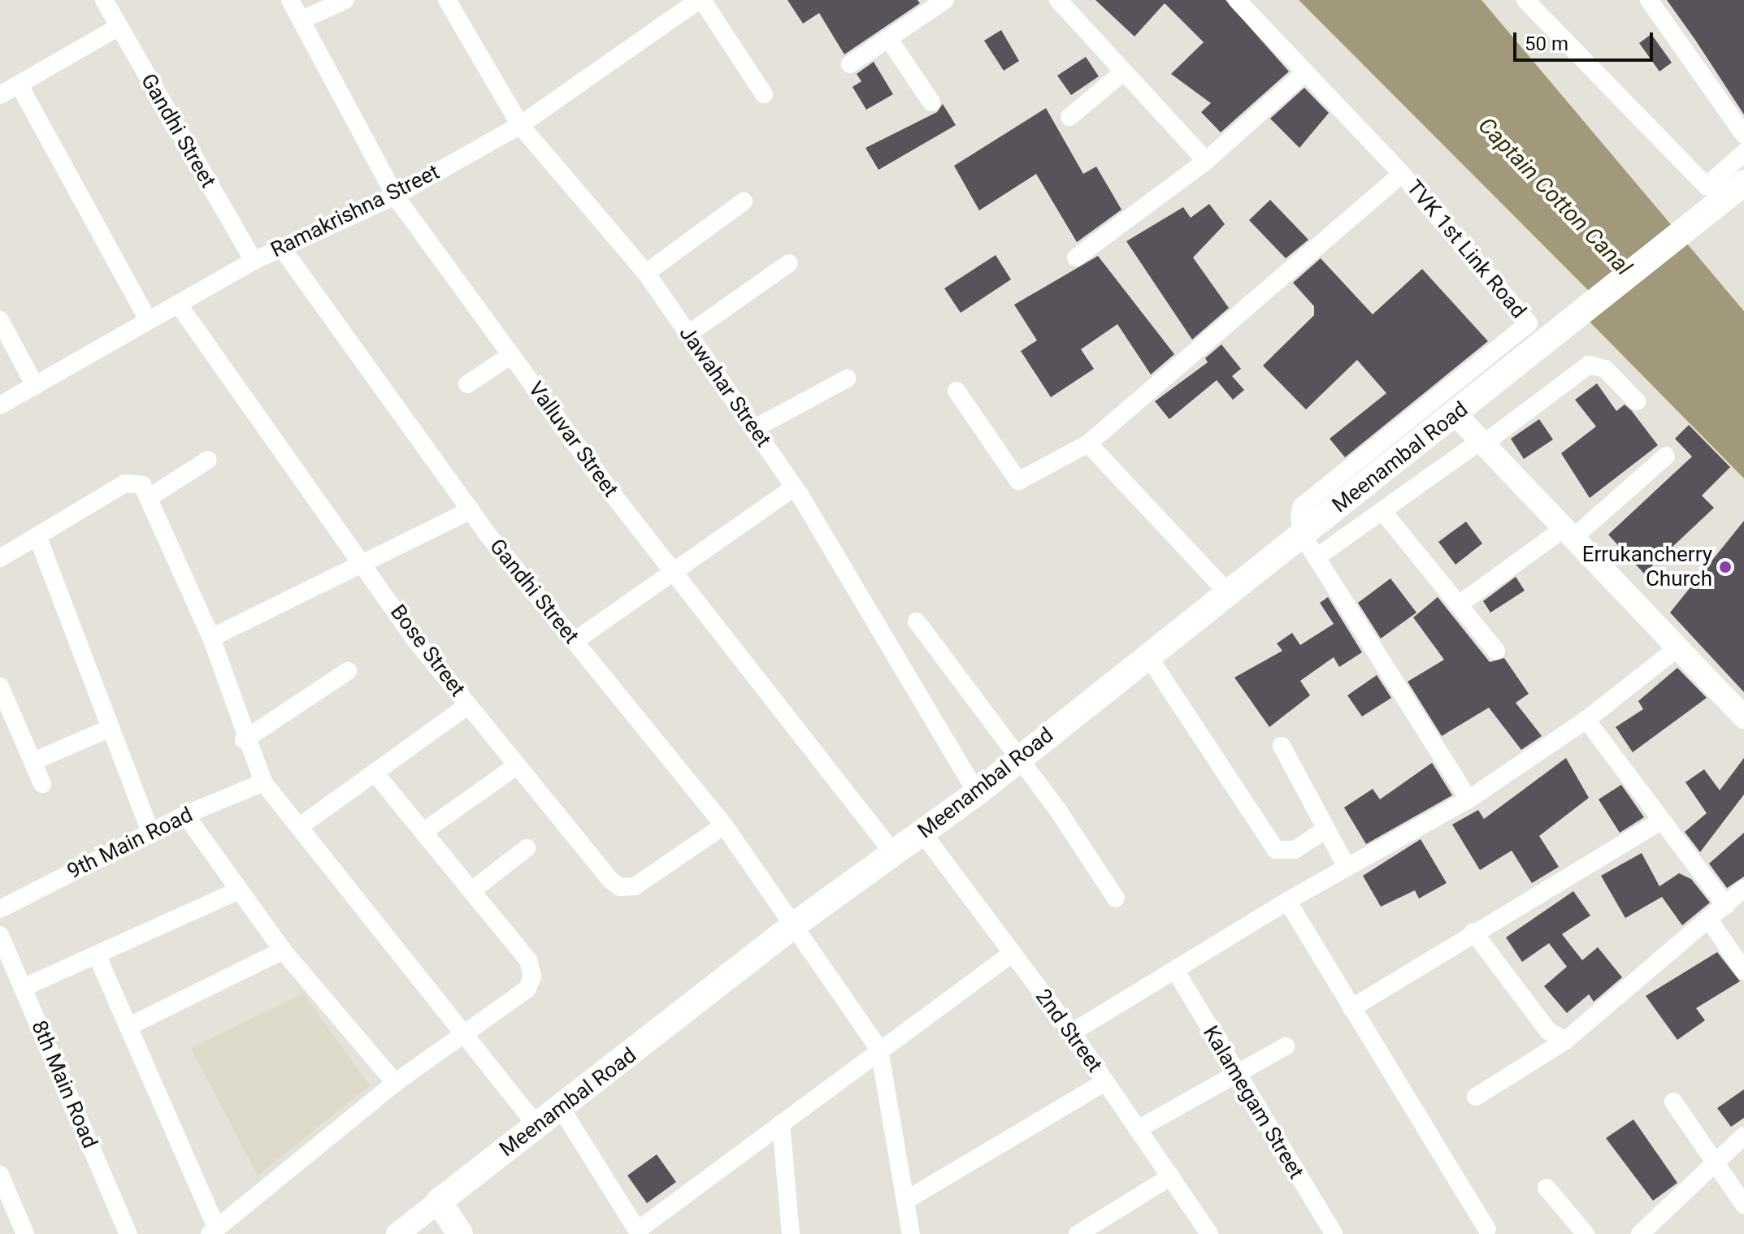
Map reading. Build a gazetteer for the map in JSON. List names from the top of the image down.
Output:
{
  "streets": {
    "main road": ["Meenambal Road"],
    "street": [
      "Gandhi Street",
      "Ramakrishna Street",
      "TVK 1st Link Road",
      "Jawahar Street",
      "Valluvar Street",
      "Bose Street",
      "9th Main Road",
      "2nd Street",
      "8th Main Road",
      "Kalamegam Street"
    ]
  },
  "crossings": [
    ["Gandhi Street", "Ramakrishna Street"],
    ["Gandhi Street", "Meenambal Road"],
    ["Gandhi Street", "Bose Street"],
    ["Ramakrishna Street", "Jawahar Street"],
    ["Ramakrishna Street", "Valluvar Street"],
    ["Ramakrishna Street", "Bose Street"],
    ["TVK 1st Link Road", "Meenambal Road"],
    ["Jawahar Street", "Meenambal Road"],
    ["Valluvar Street", "Meenambal Road"],
    ["Meenambal Road", "2nd Street"]
  ],
  "water": ["Captain Cotton Canal"],
  "places": ["Errukancherry Church"],
  "scale_bar": "50 m"
}
